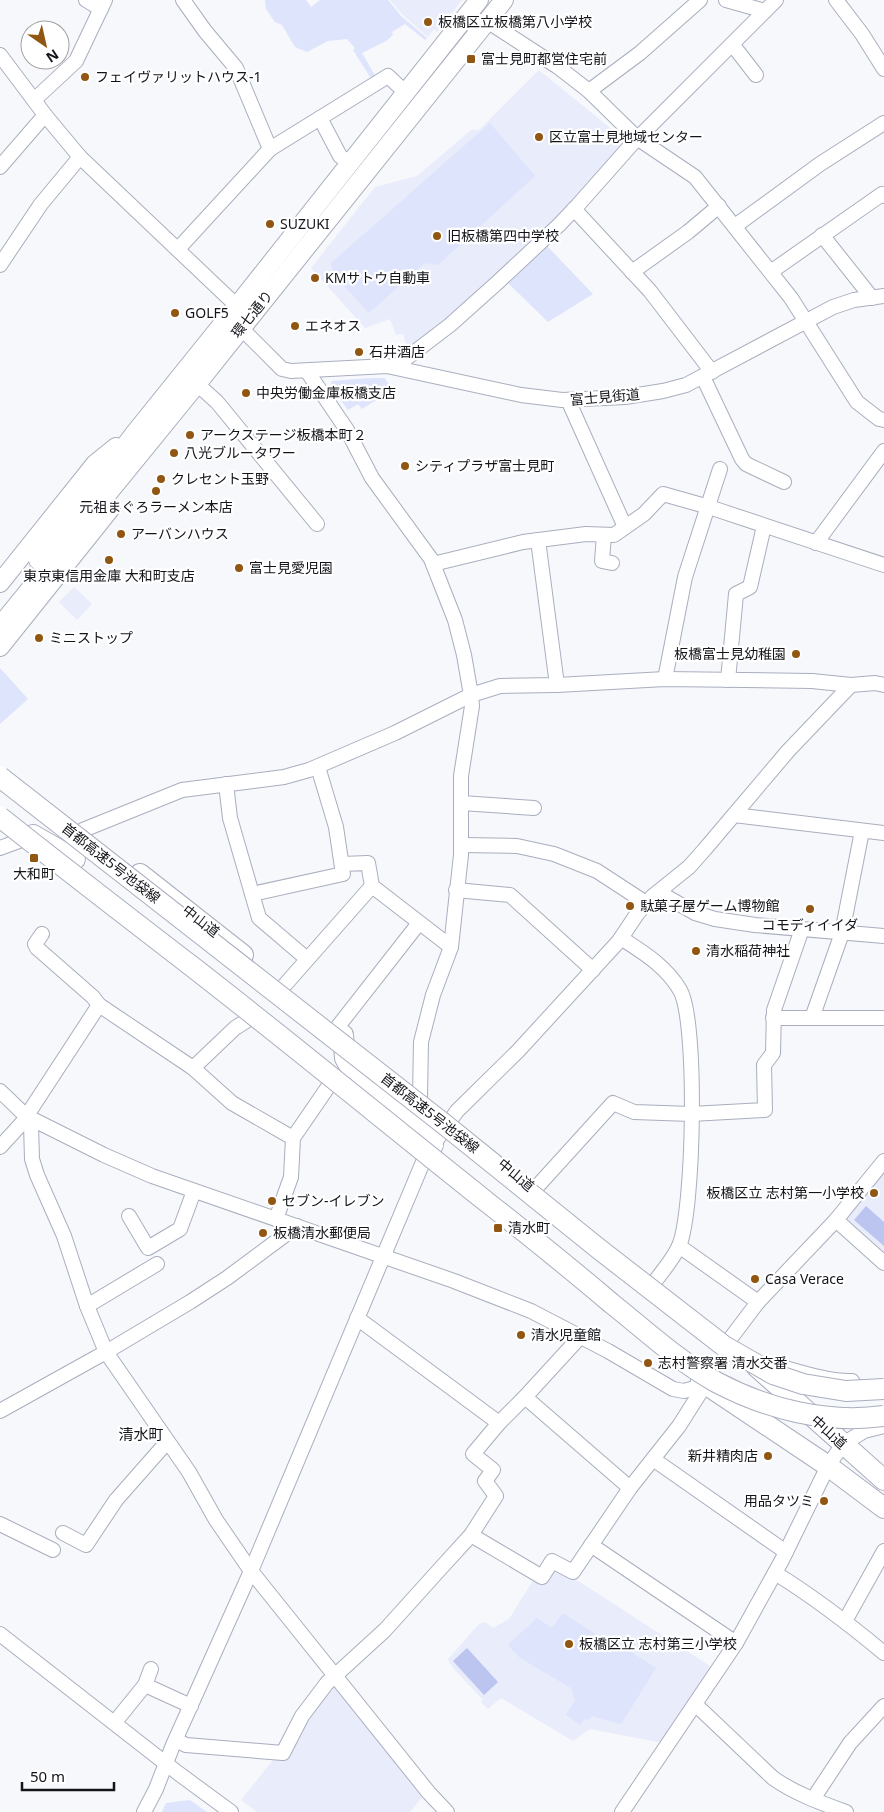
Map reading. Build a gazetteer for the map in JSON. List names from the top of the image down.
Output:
{
  "streets": {
    "highway": ["首都高速5号池袋線", "中山道"],
    "main road": ["環七通り"],
    "street": ["富士見街道"]
  },
  "crossings": [
    ["環七通り", "富士見街道"],
    ["首都高速5号池袋線", "中山道"]
  ],
  "districts": ["清水町"],
  "places": {
    "other": [
      "板橋区立板橋第八小学校",
      "フェイヴァリットハウス-1",
      "区立富士見地域センター",
      "SUZUKI",
      "旧板橋第四中学校",
      "KMサトウ自動車",
      "GOLF5",
      "エネオス",
      "石井酒店",
      "中央労働金庫板橋支店",
      "アークステージ板橋本町２",
      "八光ブルータワー",
      "シティプラザ富士見町",
      "クレセント玉野",
      "元祖まぐろラーメン本店",
      "アーバンハウス",
      "東京東信用金庫 大和町支店",
      "富士見愛児園",
      "ミニストップ",
      "板橋富士見幼稚園",
      "駄菓子屋ゲーム博物館",
      "コモディイイダ",
      "清水稲荷神社",
      "板橋区立 志村第一小学校",
      "セブン-イレブン",
      "板橋清水郵便局",
      "Casa Verace",
      "清水児童館",
      "志村警察署 清水交番",
      "新井精肉店",
      "用品タツミ",
      "板橋区立 志村第三小学校"
    ],
    "transit": ["富士見町都営住宅前", "大和町", "清水町"]
  },
  "scale_bar": "50 m",
  "north": "bottom right"
}
